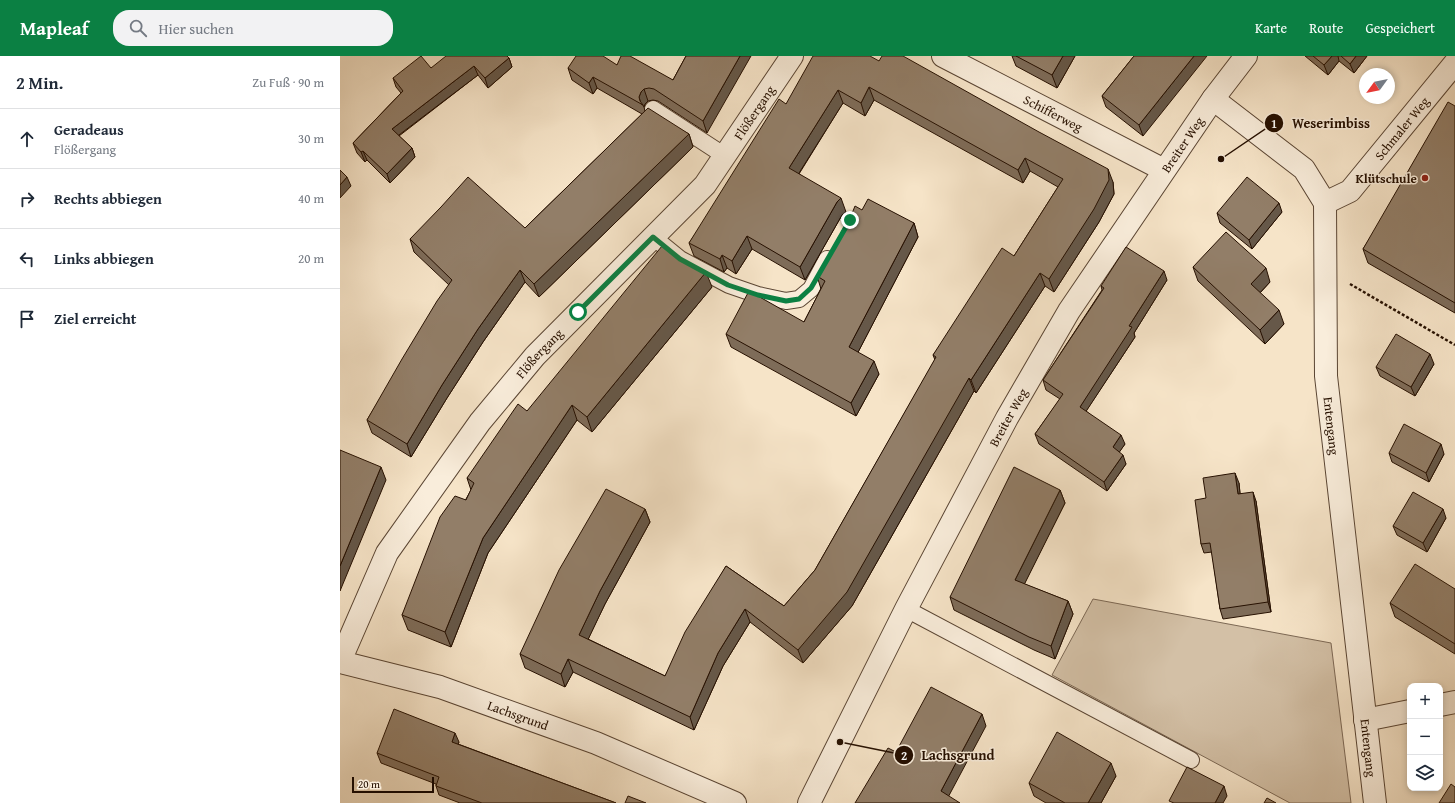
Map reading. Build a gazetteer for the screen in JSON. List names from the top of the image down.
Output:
{
  "streets": {
    "street": [
      "Flößergang",
      "Schifferweg",
      "Schmaler Weg",
      "Breiter Weg",
      "Entengang",
      "Lachsgrund"
    ]
  },
  "crossings": [
    ["Flößergang", "Lachsgrund"],
    ["Schifferweg", "Breiter Weg"],
    ["Schmaler Weg", "Entengang"]
  ],
  "places": ["Weserimbiss", "Klütschule", "Lachsgrund"],
  "scale_bar": "20 m",
  "north": "bottom left",
  "page": {
    "header": "Mapleaf",
    "search": "Hier suchen",
    "nav": ["Karte", "Route", "Gespeichert"],
    "heading": ["2 Min.", "Zu Fuß · 90 m"],
    "list": [
      ["Geradeaus", "Flößergang", "30 m"],
      ["Rechts abbiegen", "40 m"],
      ["Links abbiegen", "20 m"],
      "Ziel erreicht"
    ],
    "map_buttons": ["+", "−"],
    "scale": "20 m"
  }
}
